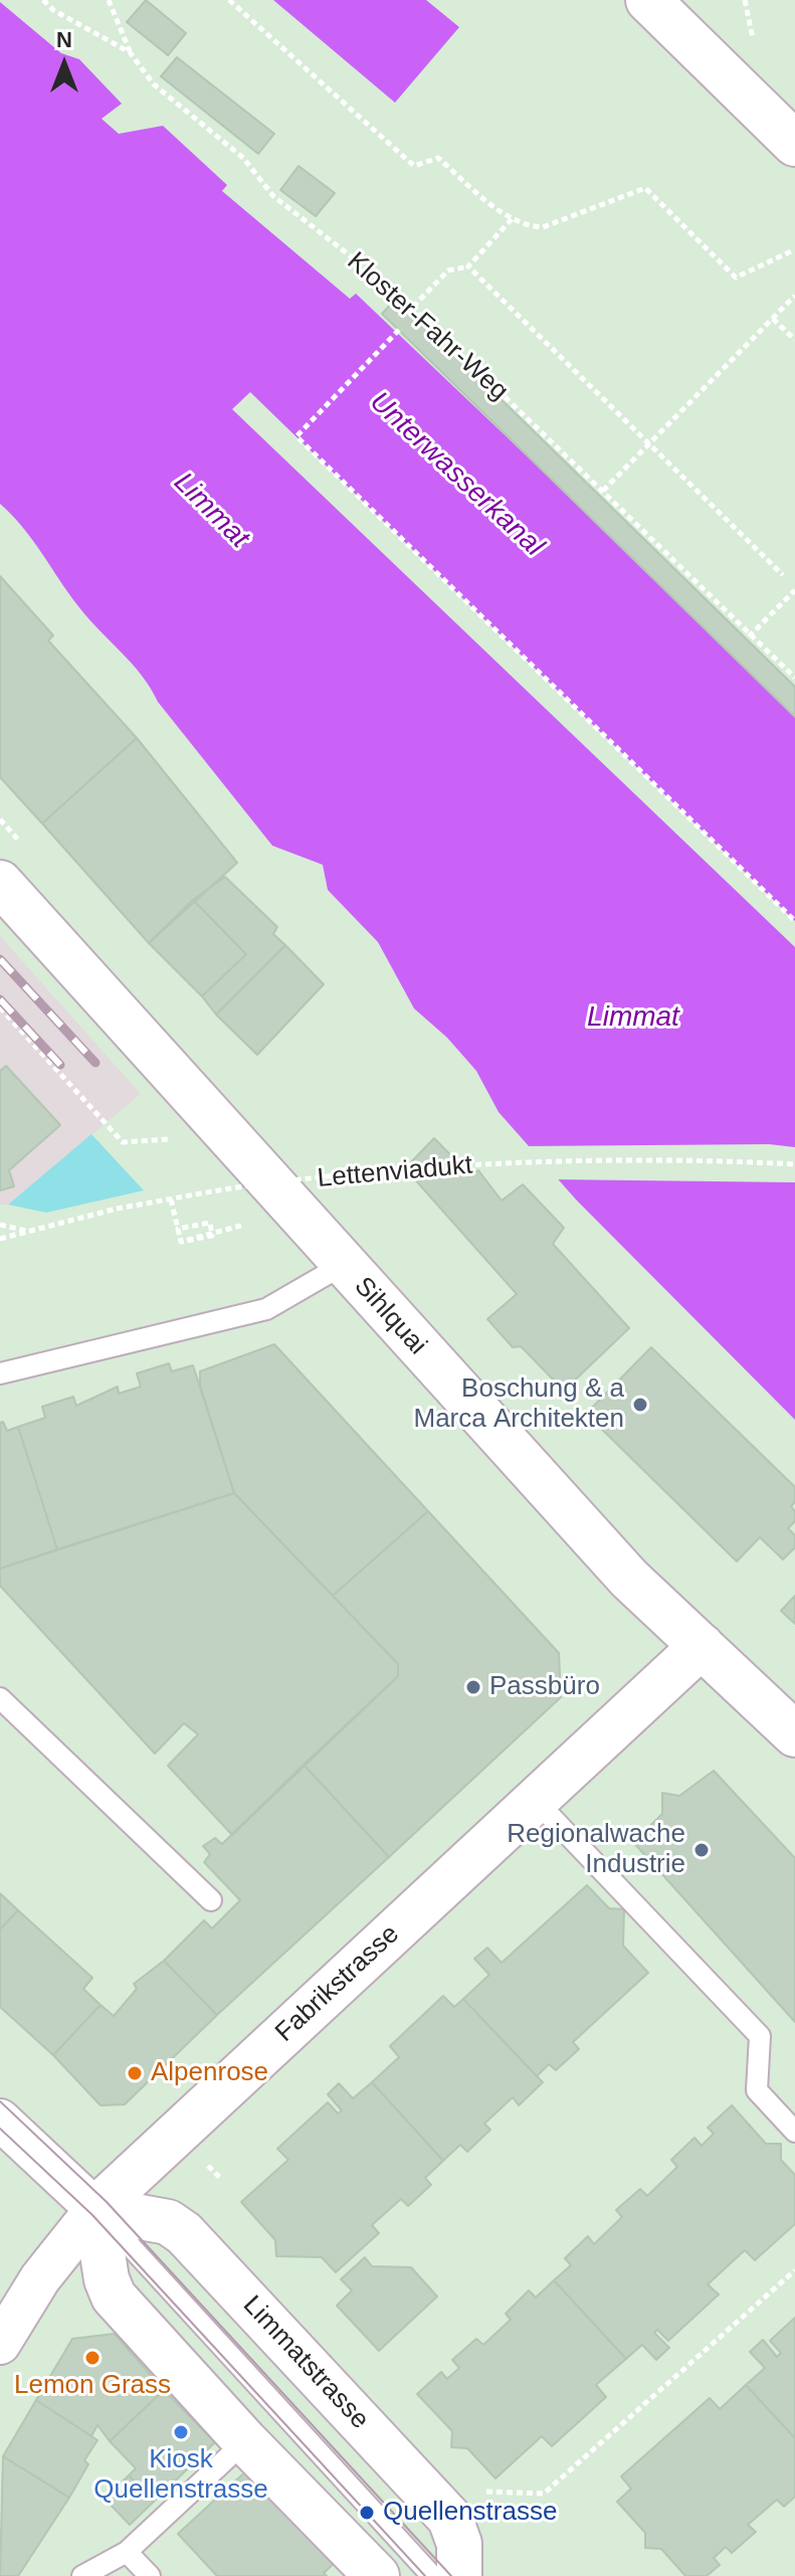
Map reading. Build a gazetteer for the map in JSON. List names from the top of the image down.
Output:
{
  "streets": {
    "street": ["Sihlquai", "Fabrikstrasse", "Limmatstrasse"],
    "path": ["Kloster-Fahr-Weg", "Lettenviadukt"]
  },
  "crossings": [
    ["Sihlquai", "Fabrikstrasse"],
    ["Fabrikstrasse", "Limmatstrasse"]
  ],
  "water": ["Unterwasserkanal", "Limmat"],
  "places": [
    "Boschung & a Marca Architekten",
    "Passbüro",
    "Regionalwache Industrie",
    "Alpenrose",
    "Lemon Grass",
    "Kiosk Quellenstrasse",
    "Quellenstrasse"
  ],
  "north": "top"
}
